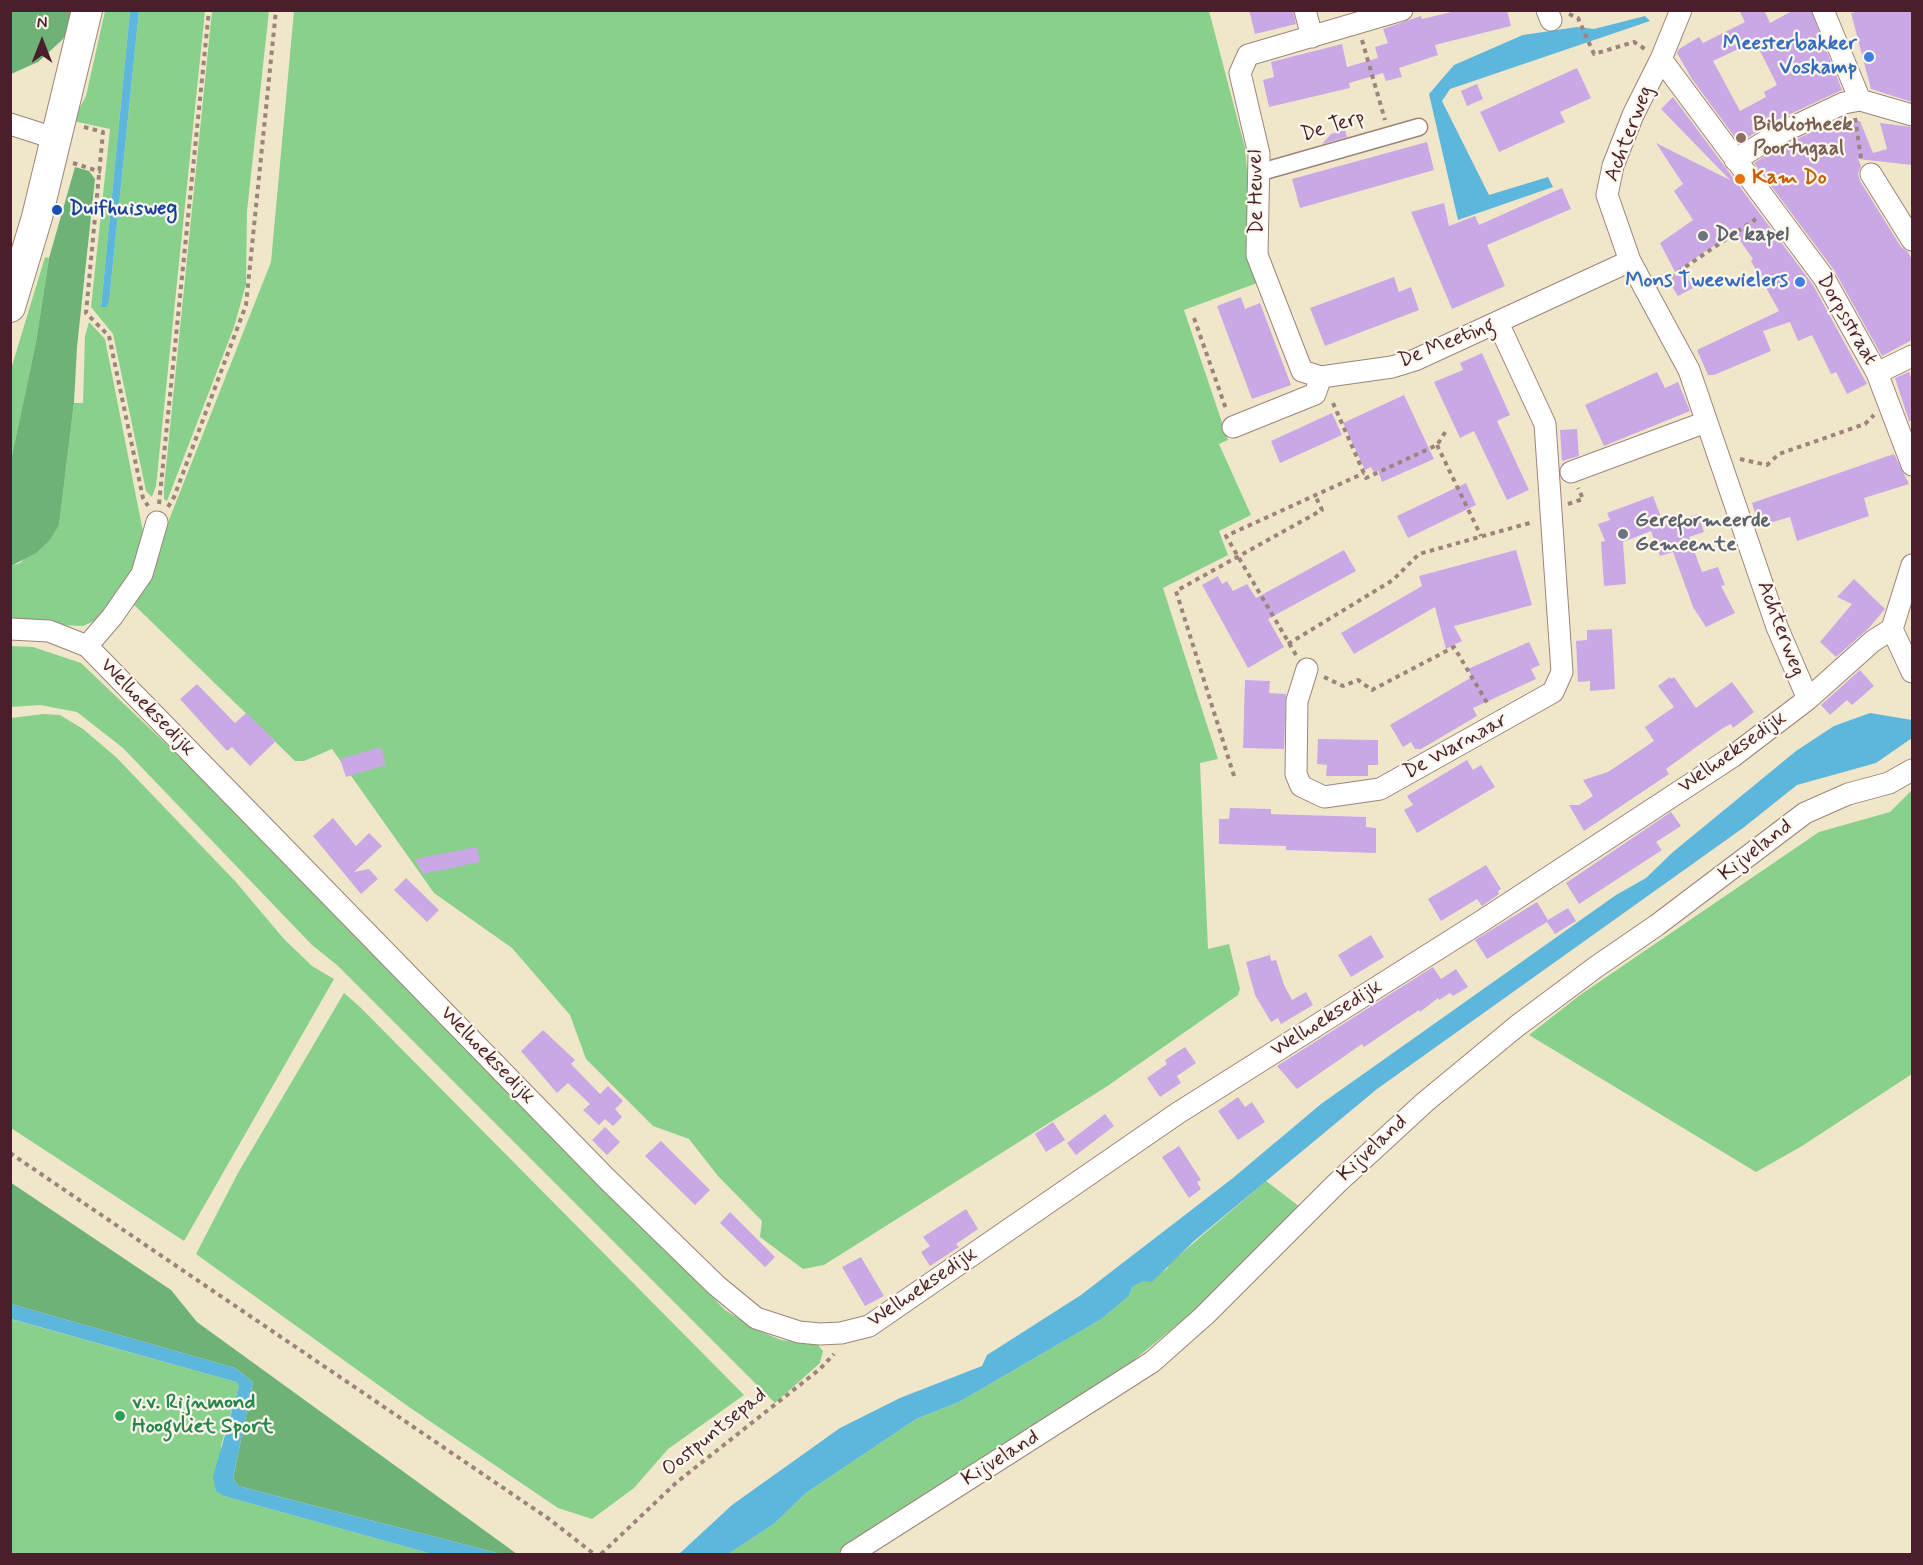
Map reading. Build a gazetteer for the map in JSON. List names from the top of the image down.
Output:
{
  "streets": {
    "street": [
      "De Terp",
      "Achterweg",
      "De Heuvel",
      "Dorpsstraat",
      "De Meeting",
      "Welhoeksedijk",
      "De Warnaar",
      "Kijveland"
    ],
    "path": ["Oostpuntsepad"]
  },
  "crossings": [
    ["De Terp", "De Heuvel"],
    ["Achterweg", "Dorpsstraat"],
    ["Achterweg", "De Meeting"],
    ["Achterweg", "Welhoeksedijk"],
    ["De Heuvel", "De Meeting"],
    ["De Meeting", "De Warnaar"],
    ["Welhoeksedijk", "Oostpuntsepad"]
  ],
  "places": [
    "Meesterbakker Voskamp",
    "Bibliotheek Poortugaal",
    "Kam Do",
    "Duifhuisweg",
    "De kapel",
    "Mons Tweewielers",
    "Gereformeerde Gemeente",
    "v.v. Rijnmond Hoogvliet Sport"
  ],
  "north": "top"
}
